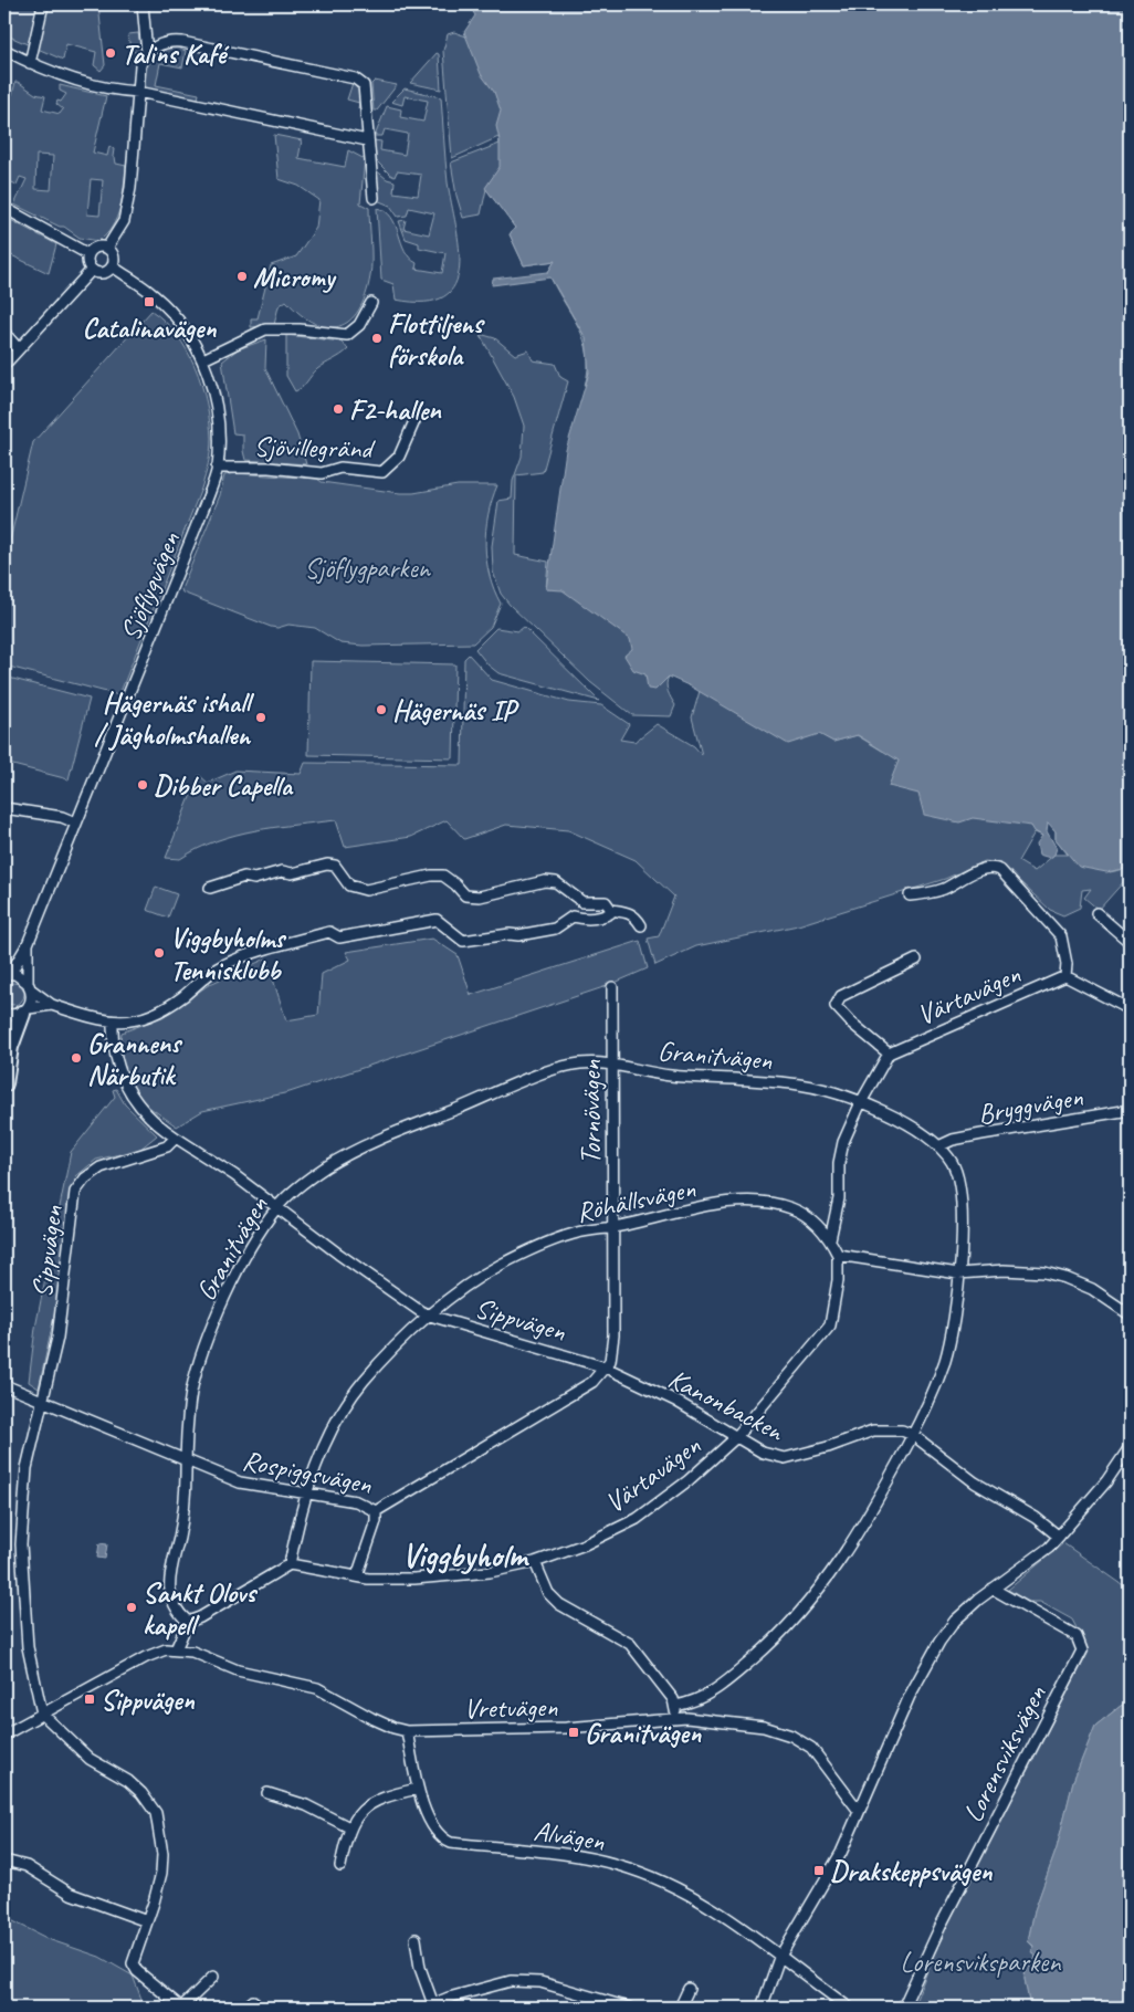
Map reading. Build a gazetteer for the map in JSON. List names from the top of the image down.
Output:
{
  "streets": {
    "street": [
      "Sjövillegränd",
      "Sjöflygvägen",
      "Värtavägen",
      "Granitvägen",
      "Bryggvägen",
      "Tornövägen",
      "Röhällsvägen",
      "Sippvägen",
      "Kanonbacken",
      "Rospiggsvägen",
      "Vretvägen",
      "Lorensviksvägen",
      "Alvägen"
    ]
  },
  "crossings": [
    ["Sjövillegränd", "Sjöflygvägen"],
    ["Värtavägen", "Röhällsvägen"],
    ["Värtavägen", "Kanonbacken"],
    ["Granitvägen", "Bryggvägen"],
    ["Granitvägen", "Tornövägen"],
    ["Granitvägen", "Sippvägen"],
    ["Granitvägen", "Kanonbacken"],
    ["Granitvägen", "Rospiggsvägen"],
    ["Tornövägen", "Röhällsvägen"],
    ["Tornövägen", "Sippvägen"],
    ["Tornövägen", "Kanonbacken"],
    ["Tornövägen", "Rospiggsvägen"],
    ["Röhällsvägen", "Sippvägen"],
    ["Röhällsvägen", "Rospiggsvägen"],
    ["Sippvägen", "Kanonbacken"],
    ["Sippvägen", "Rospiggsvägen"],
    ["Kanonbacken", "Rospiggsvägen"],
    ["Vretvägen", "Alvägen"]
  ],
  "districts": ["Viggbyholm"],
  "parks": ["Sjöflygparken", "Lorensviksparken"],
  "places": {
    "other": [
      "Talins Kafé",
      "Micromy",
      "Flottiljens förskola",
      "F2-hallen",
      "Hägernäs IP",
      "Hägernäs ishall / Jägholmshallen",
      "Dibber Capella",
      "Viggbyholms Tennisklubb",
      "Grannens Närbutik",
      "Sankt Olovs kapell"
    ],
    "transit": [
      "Catalinavägen",
      "Sippvägen",
      "Granitvägen",
      "Drakskeppsvägen"
    ]
  }
}
